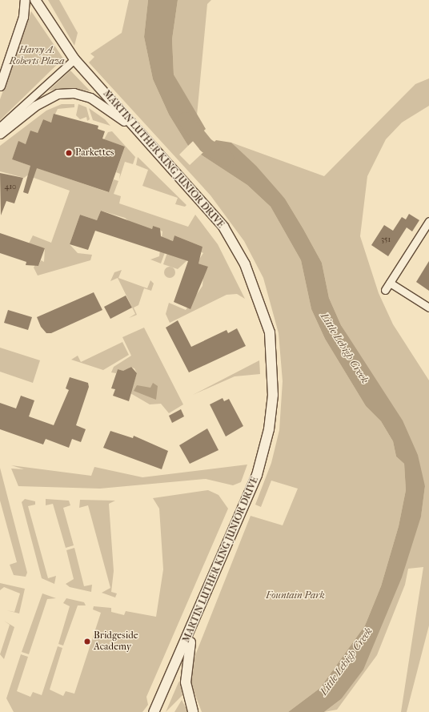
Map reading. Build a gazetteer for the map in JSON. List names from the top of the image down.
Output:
{
  "streets": {
    "main road": ["MARTIN LUTHER KING JUNIOR DRIVE"]
  },
  "water": ["Little Lehigh Creek"],
  "parks": ["Harry A. Roberts Plaza", "Fountain Park"],
  "places": ["Parkettes", "Bridgeside Academy"],
  "house_numbers": ["410", "351"]
}
